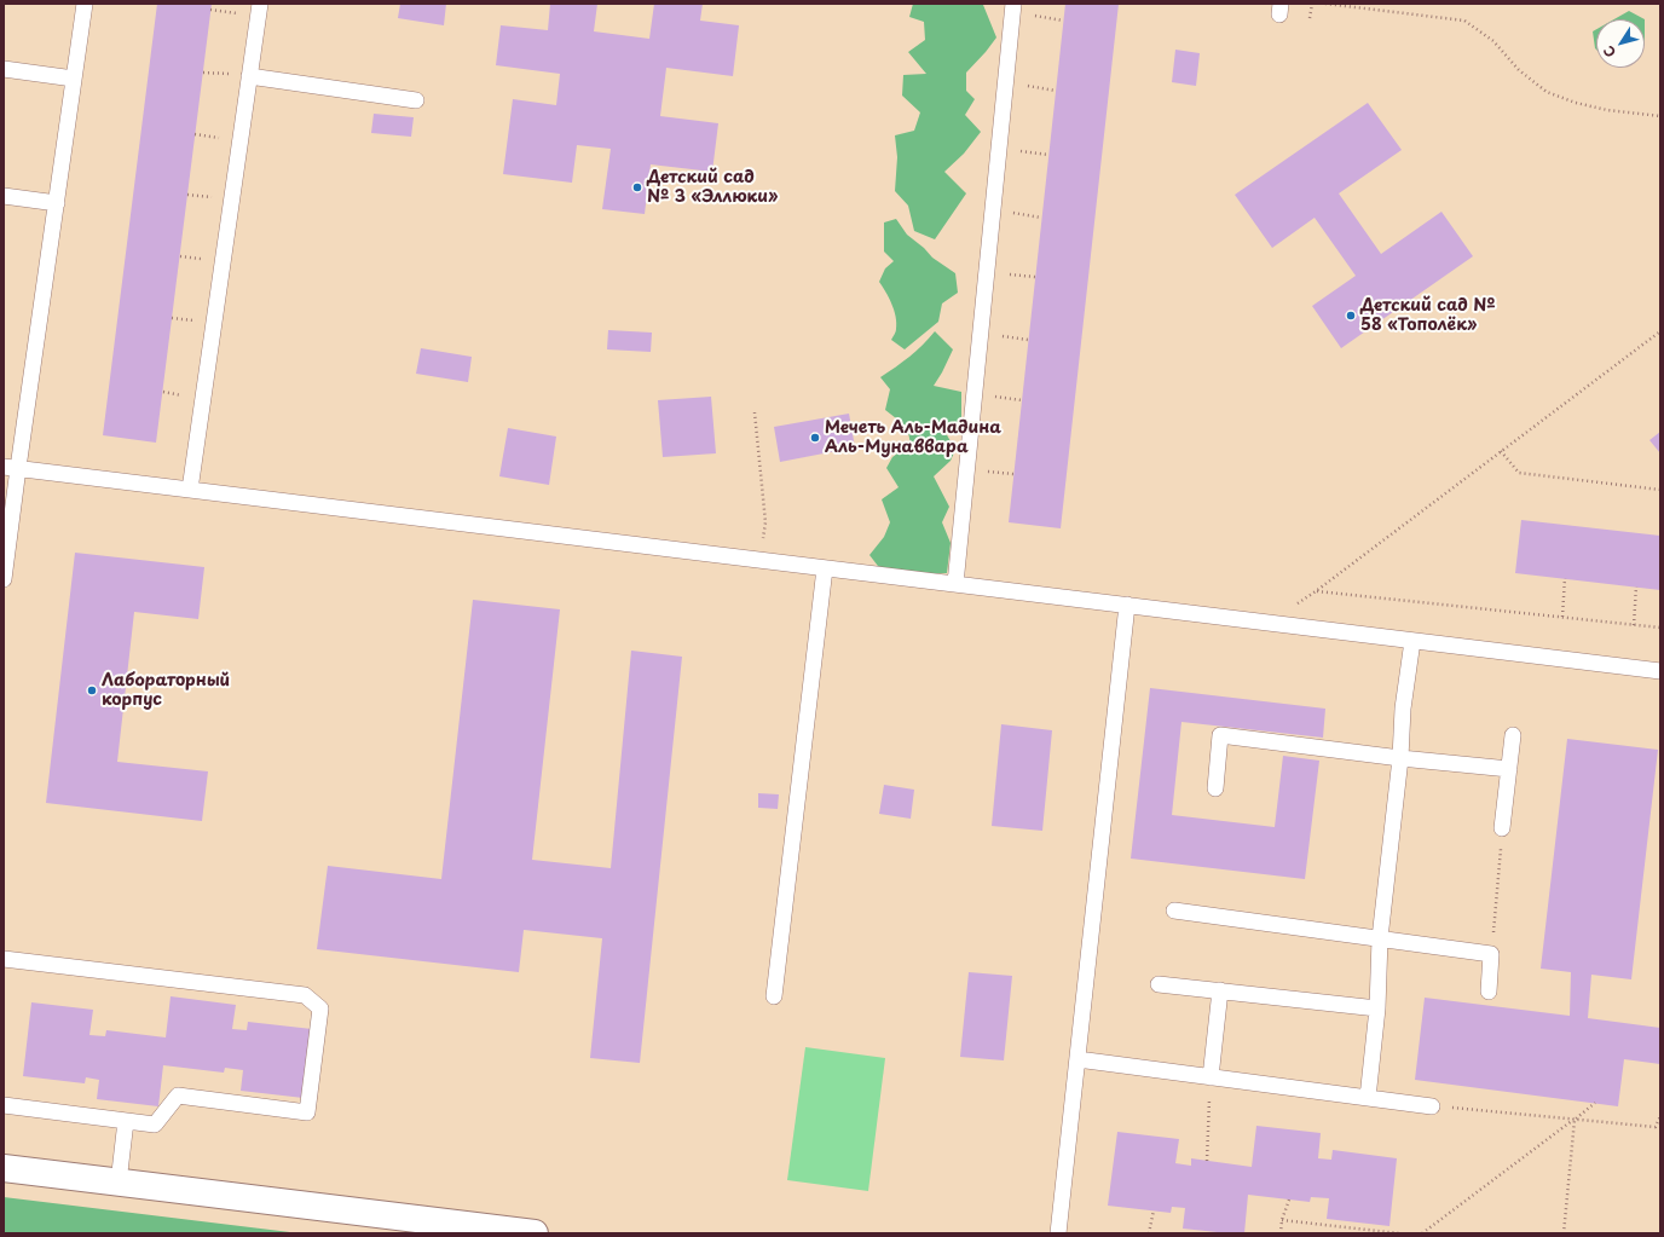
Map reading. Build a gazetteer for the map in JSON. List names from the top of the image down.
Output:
{
  "places": [
    "Детский сад № 3 «Эллюки»",
    "Детский сад № 58 «Тополёк»",
    "Мечеть Аль-Мадина Аль-Мунаввара",
    "Лабораторный корпус"
  ],
  "north": "bottom left"
}
